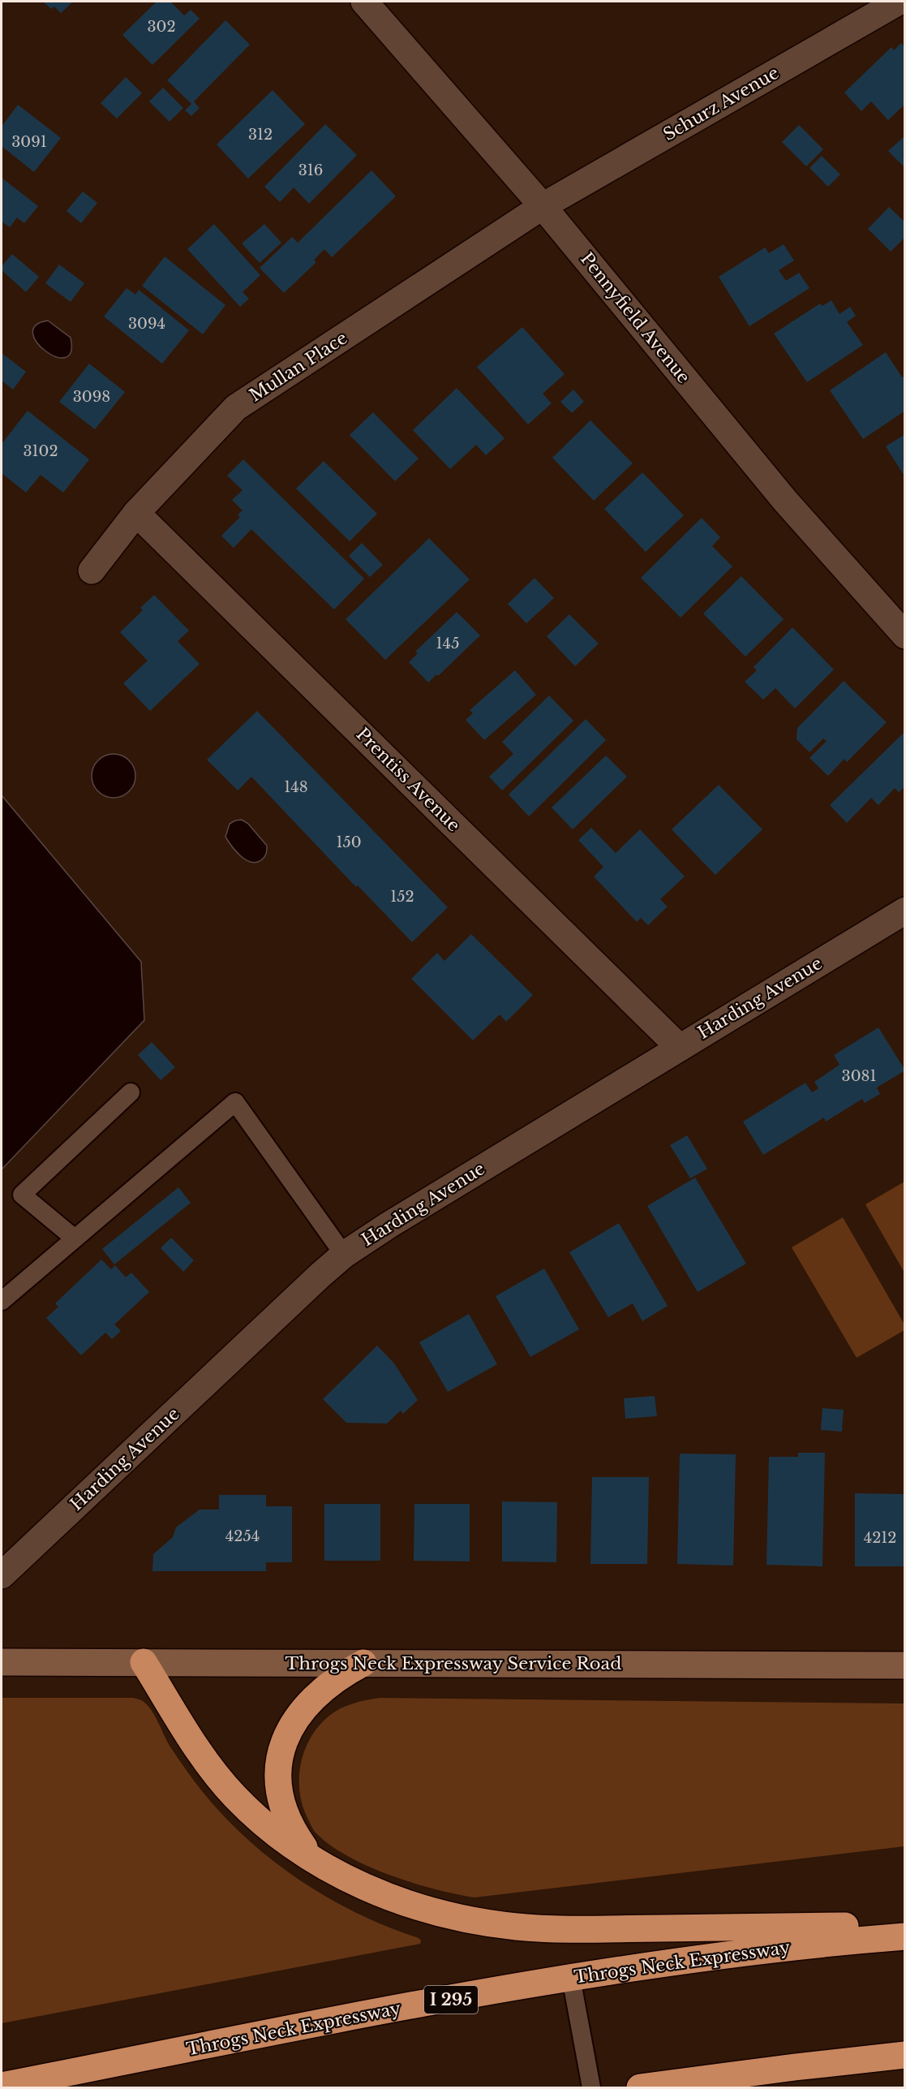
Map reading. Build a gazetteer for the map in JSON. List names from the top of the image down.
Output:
{
  "streets": {
    "highway": ["Throgs Neck Expressway", "I 295"],
    "main road": ["Throgs Neck Expressway Service Road"],
    "street": [
      "Schurz Avenue",
      "Pennyfield Avenue",
      "Mullan Place",
      "Prentiss Avenue",
      "Harding Avenue"
    ]
  },
  "crossings": [
    ["Schurz Avenue", "Pennyfield Avenue"],
    ["Schurz Avenue", "Mullan Place"],
    ["Pennyfield Avenue", "Mullan Place"],
    ["Mullan Place", "Prentiss Avenue"],
    ["Prentiss Avenue", "Harding Avenue"]
  ],
  "house_numbers": [
    "302",
    "312",
    "3091",
    "316",
    "3094",
    "3098",
    "3102",
    "145",
    "148",
    "150",
    "152",
    "3081",
    "4254",
    "4212"
  ]
}
